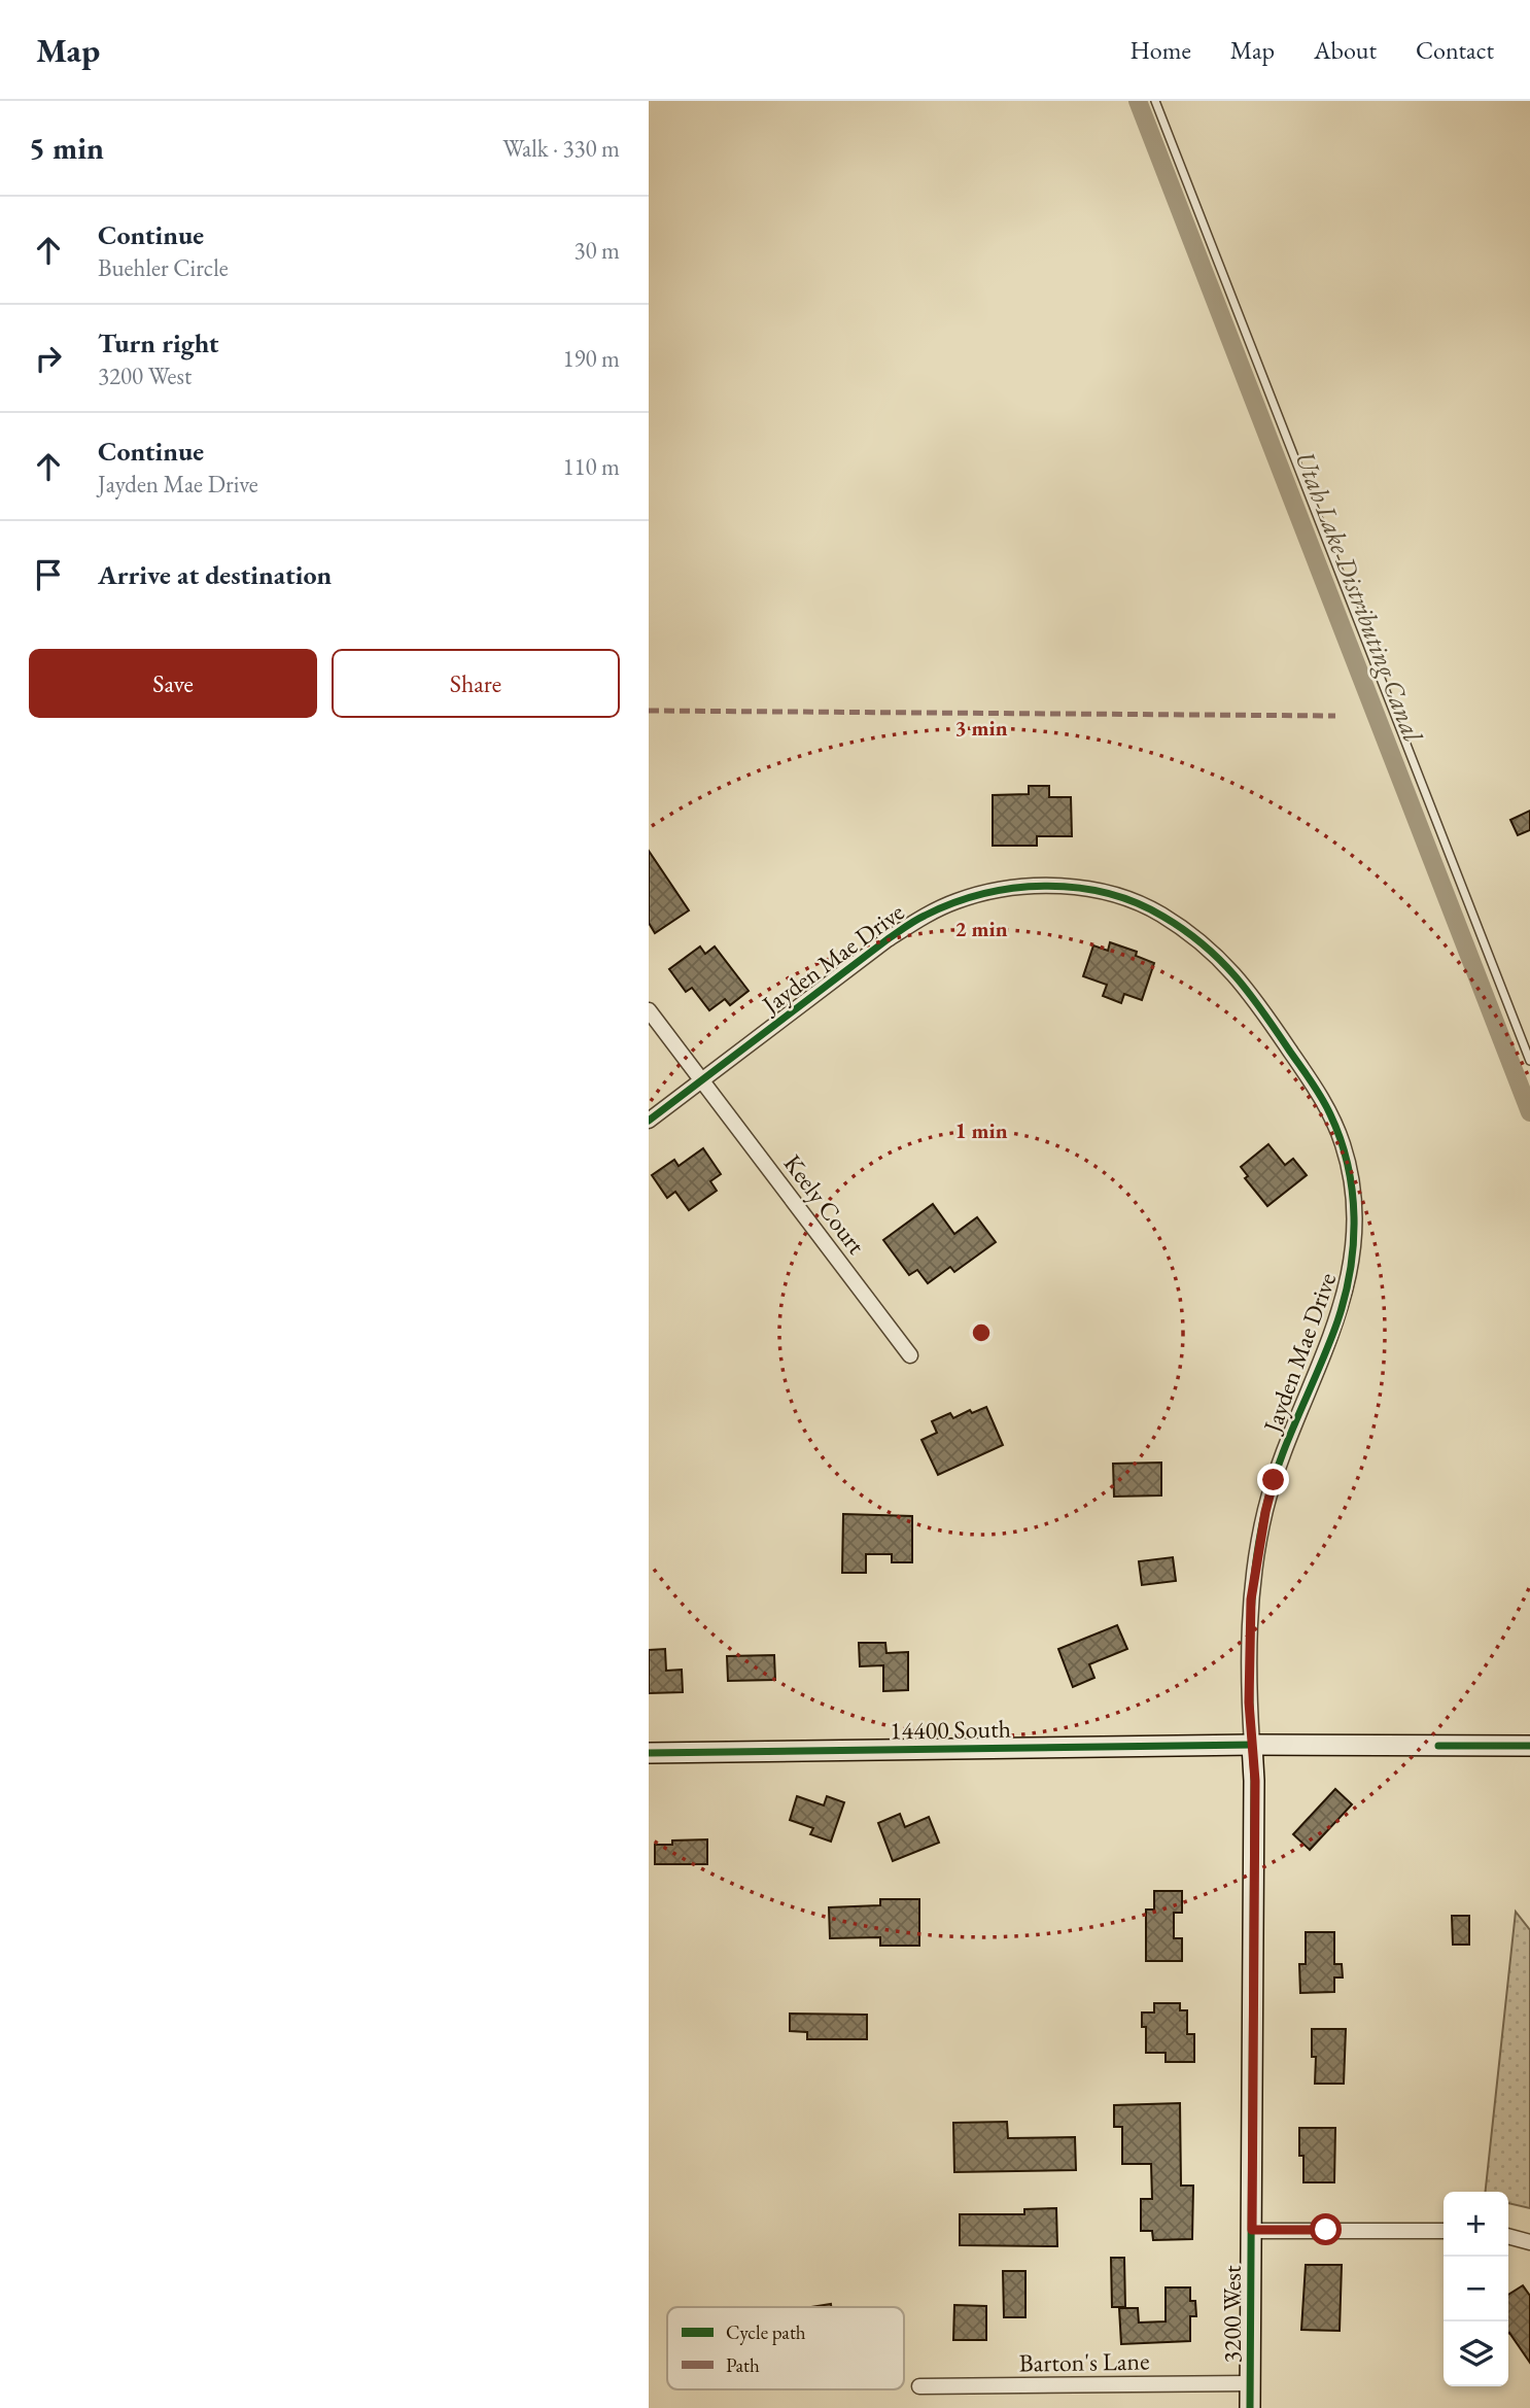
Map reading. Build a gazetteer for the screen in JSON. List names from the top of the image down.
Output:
{
  "streets": {
    "street": [
      "Jayden Mae Drive",
      "Keely Court",
      "14400 South",
      "3200 West",
      "Barton's Lane"
    ]
  },
  "crossings": [
    ["Jayden Mae Drive", "Keely Court"],
    ["Jayden Mae Drive", "14400 South"],
    ["Jayden Mae Drive", "3200 West"],
    ["14400 South", "3200 West"],
    ["3200 West", "Barton's Lane"]
  ],
  "water": ["Utah Lake Distributing Canal"],
  "legend": ["Cycle path", "Path"],
  "page": {
    "header": "Map",
    "nav": [
      "Home",
      "Map",
      "About",
      "Contact"
    ],
    "heading": ["5 min", "Walk · 330 m"],
    "list": [
      ["Continue", "Buehler Circle", "30 m"],
      ["Turn right", "3200 West", "190 m"],
      ["Continue", "Jayden Mae Drive", "110 m"],
      "Arrive at destination"
    ],
    "buttons": ["Save", "Share"],
    "map_buttons": ["+", "−"]
  },
  "rings": ["3 min", "2 min", "1 min"]
}
